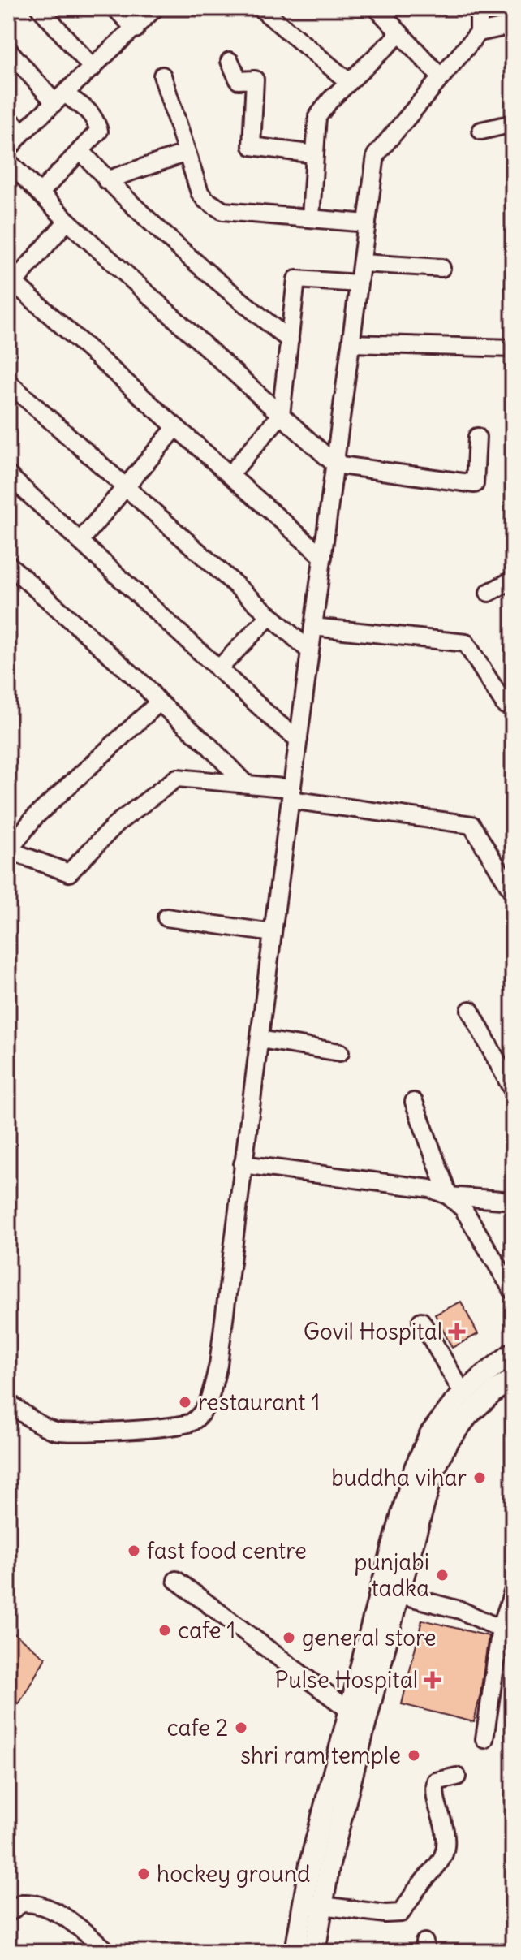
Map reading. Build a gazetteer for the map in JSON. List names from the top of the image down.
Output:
{
  "places": {
    "health": ["Govil Hospital", "Pulse Hospital"],
    "other": [
      "restaurant 1",
      "buddha vihar",
      "fast food centre",
      "punjabi tadka",
      "cafe 1",
      "general store",
      "cafe 2",
      "shri ram temple",
      "hockey ground"
    ]
  }
}
